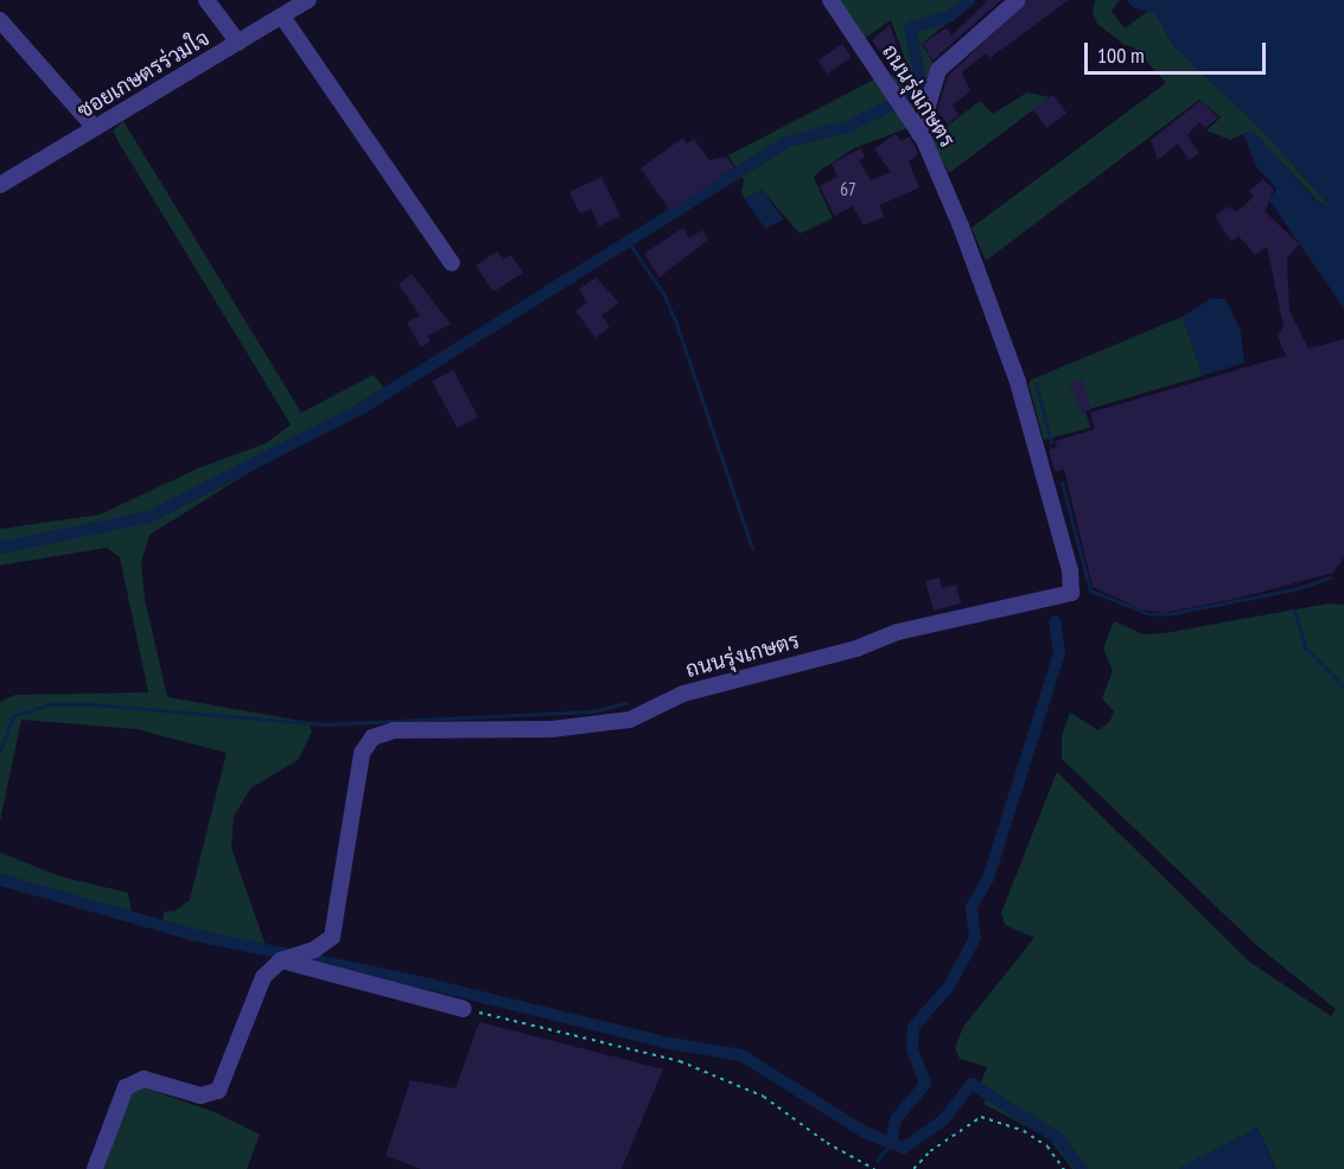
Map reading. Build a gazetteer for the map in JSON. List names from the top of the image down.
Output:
{
  "streets": {
    "street": ["ซอยเกษตรร่วมใจ", "ถนนรุ่งเกษตร"]
  },
  "house_numbers": ["67"],
  "scale_bar": "100 m"
}
